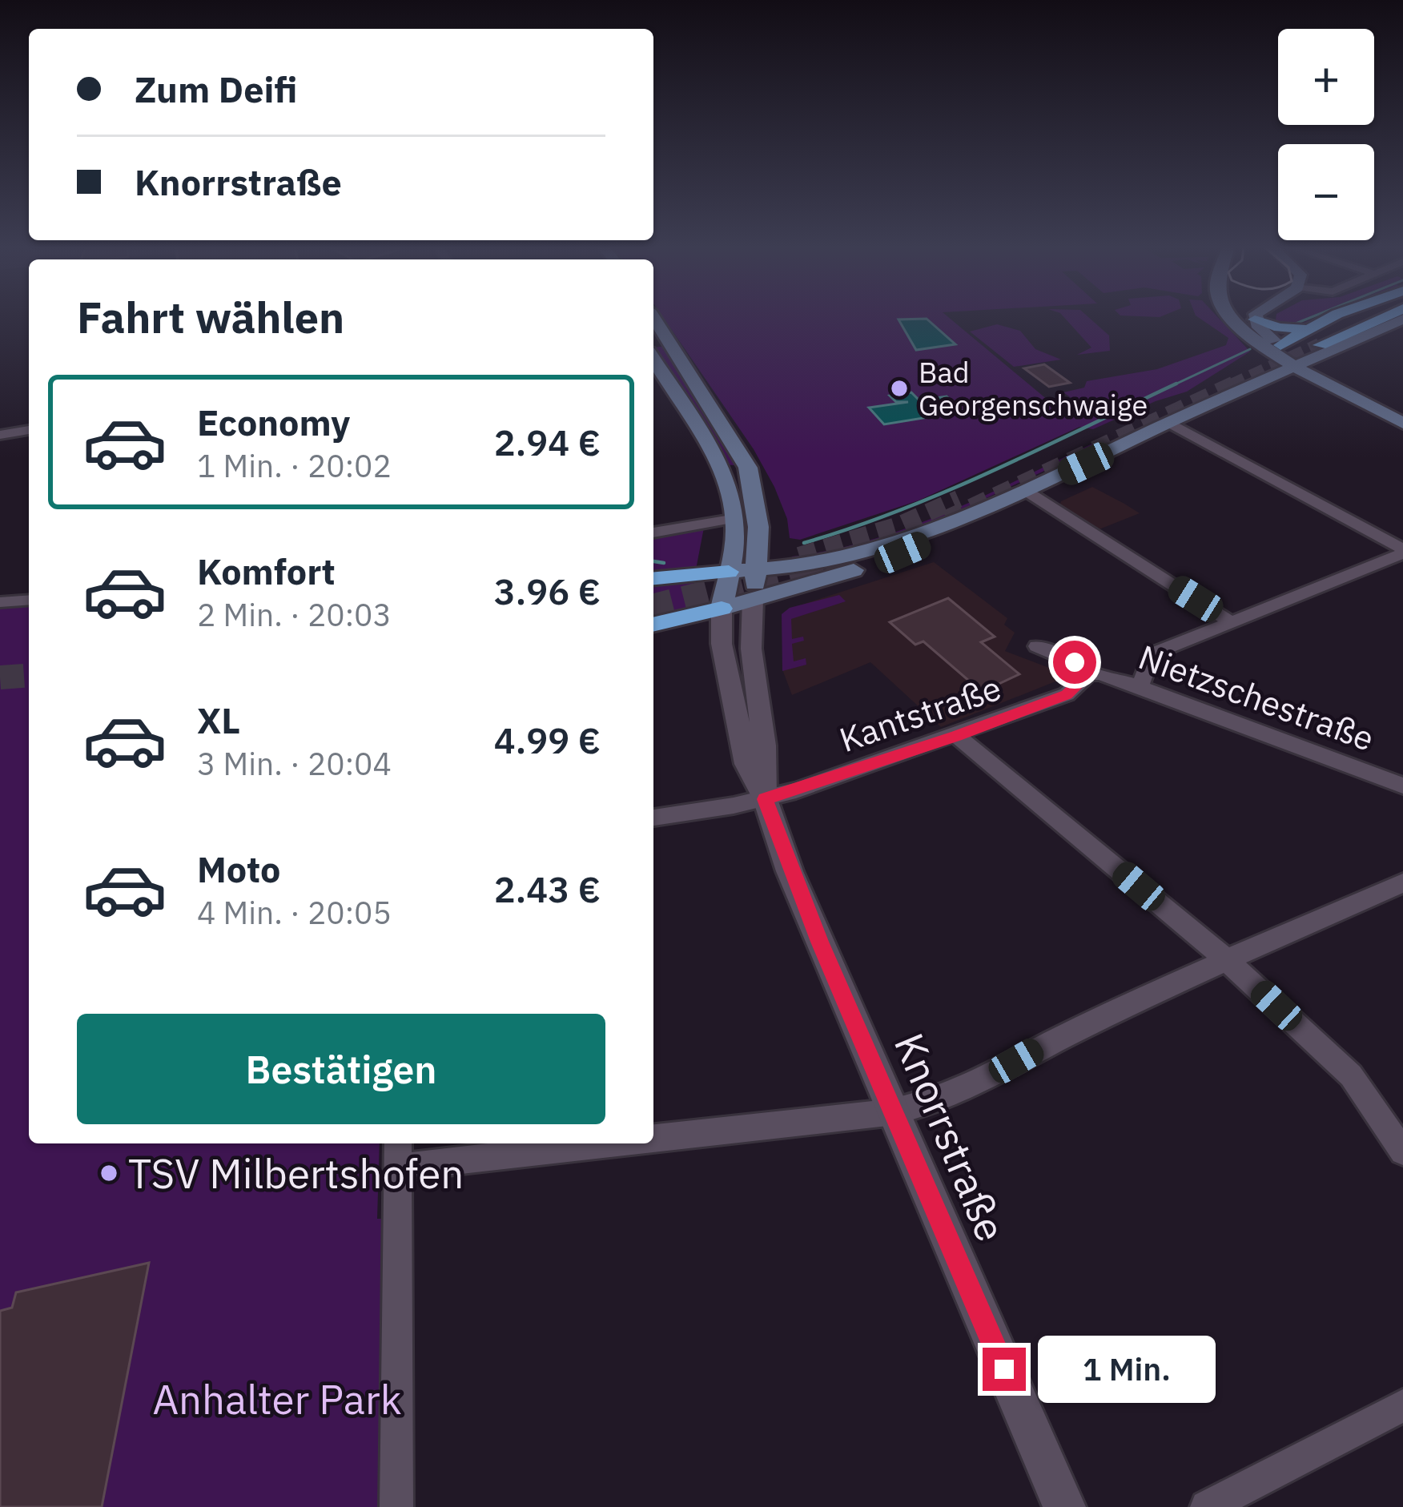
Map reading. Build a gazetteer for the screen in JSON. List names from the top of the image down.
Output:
{
  "streets": {
    "street": ["Nietzschestraße", "Kantstraße", "Knorrstraße"]
  },
  "crossings": [
    ["Nietzschestraße", "Kantstraße"],
    ["Kantstraße", "Knorrstraße"]
  ],
  "parks": ["Anhalter Park"],
  "places": ["Bad Georgenschwaige", "TSV Milbertshofen"],
  "page": {
    "map_buttons": ["+", "−"],
    "banner": ["Zum Deifi", "Knorrstraße"],
    "heading": "Fahrt wählen",
    "list": [
      {
        "name": "Economy",
        "note": "1 Min. · 20:02",
        "value": "2.94 €"
      },
      {
        "name": "Komfort",
        "note": "2 Min. · 20:03",
        "value": "3.96 €"
      },
      {
        "name": "XL",
        "note": "3 Min. · 20:04",
        "value": "4.99 €"
      },
      {
        "name": "Moto",
        "note": "4 Min. · 20:05",
        "value": "2.43 €"
      }
    ],
    "buttons": "Bestätigen",
    "bubble": "1 Min."
  }
}
